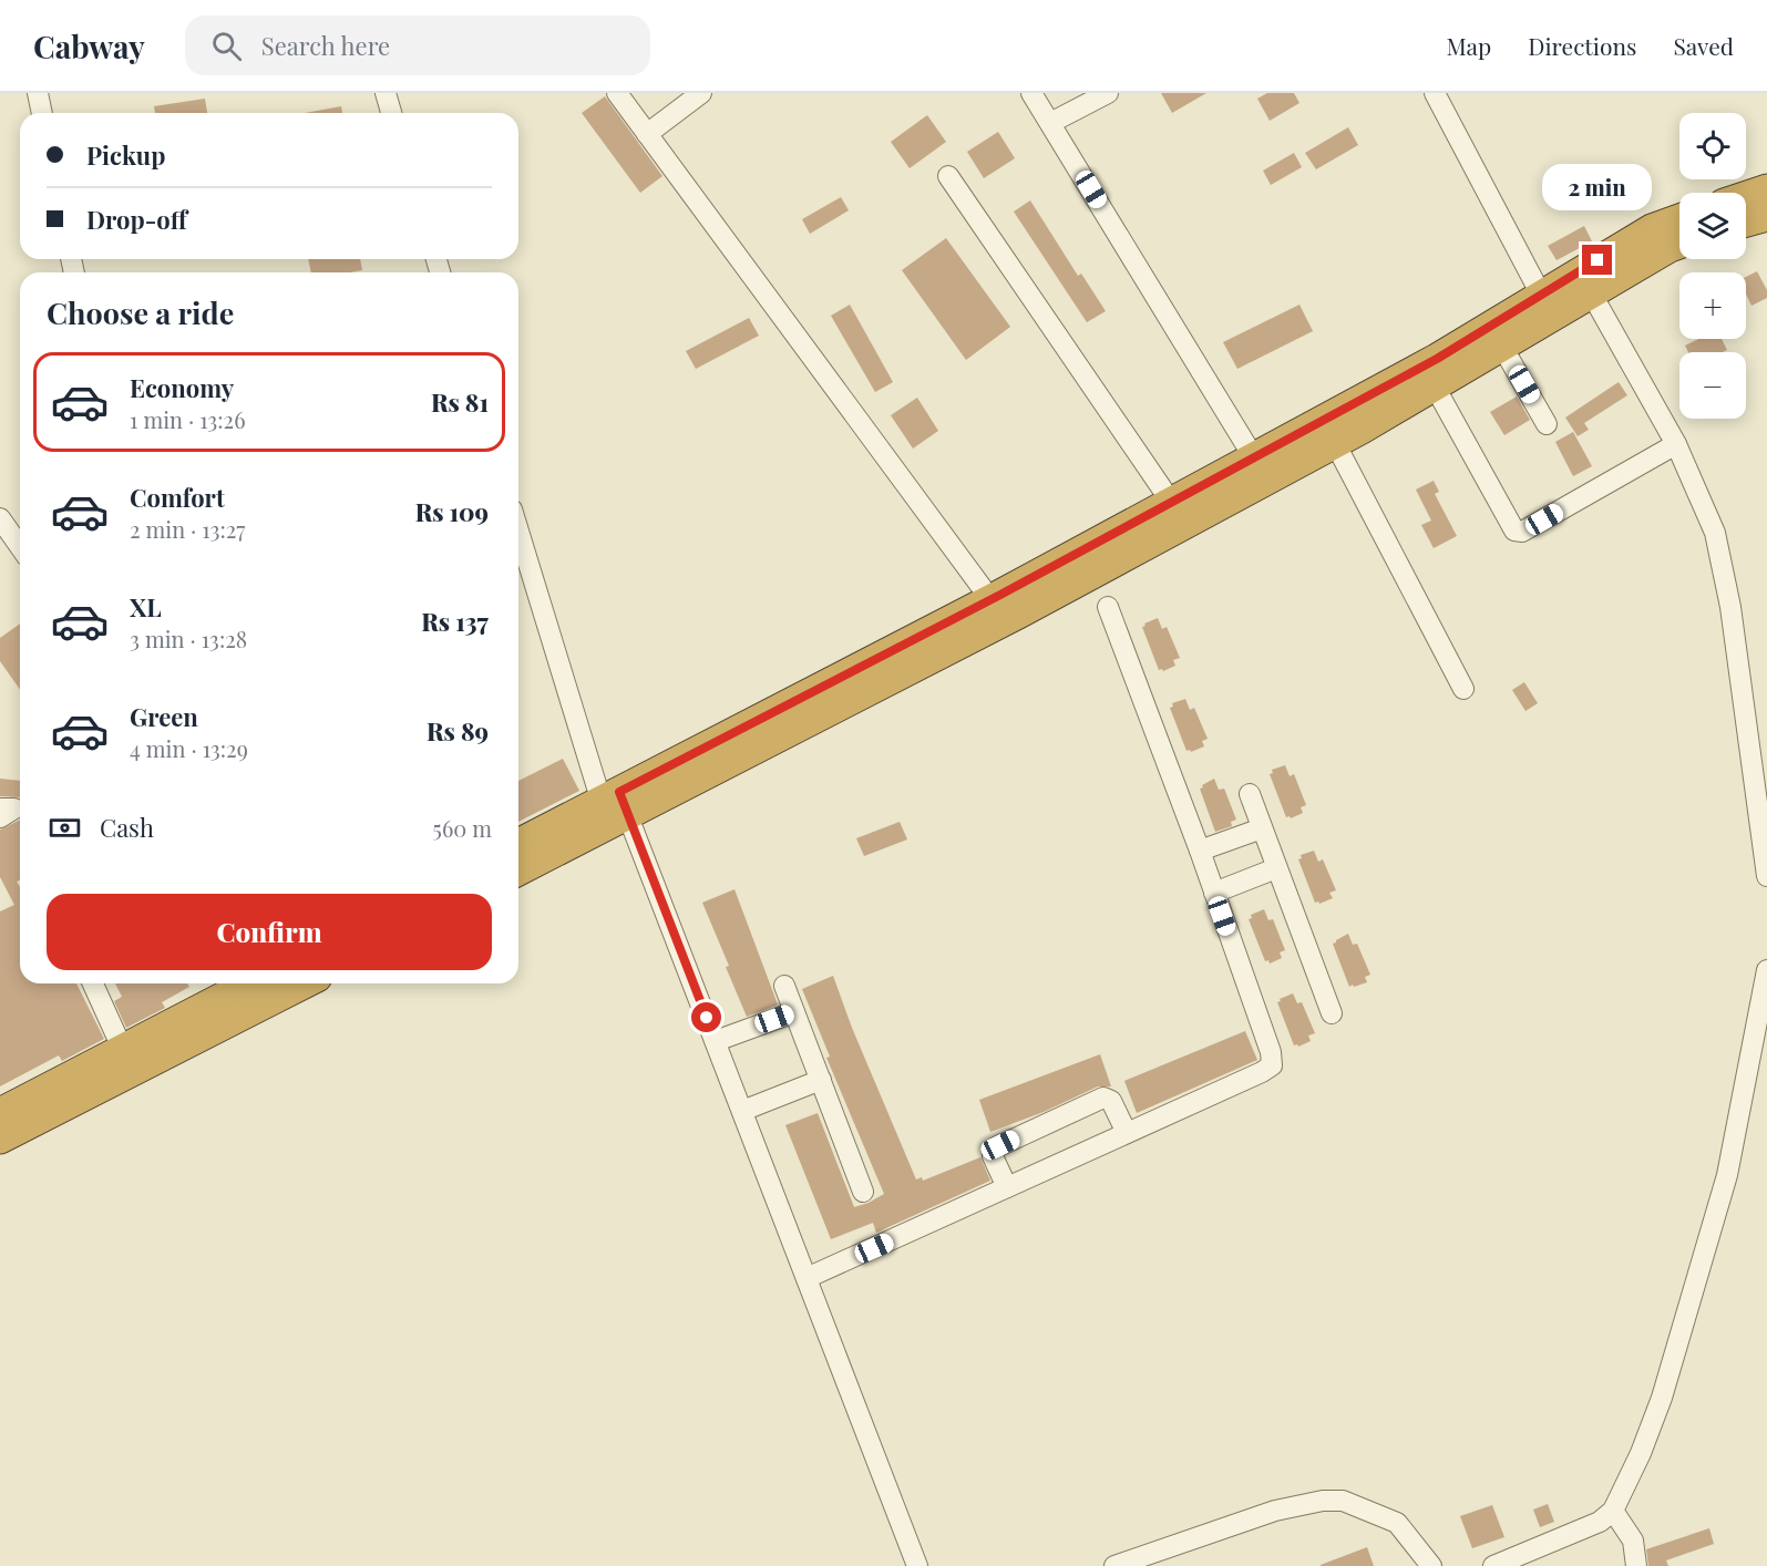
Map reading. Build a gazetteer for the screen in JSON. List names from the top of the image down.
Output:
{
  "page": {
    "header": "Cabway",
    "search": "Search here",
    "nav": ["Map", "Directions", "Saved"],
    "map_buttons": ["+", "−"],
    "banner": ["Pickup", "Drop-off"],
    "bubble": "2 min",
    "heading": "Choose a ride",
    "list": [
      {
        "name": "Economy",
        "note": "1 min · 13:26",
        "value": "Rs 81"
      },
      {
        "name": "Comfort",
        "note": "2 min · 13:27",
        "value": "Rs 109"
      },
      {
        "name": "XL",
        "note": "3 min · 13:28",
        "value": "Rs 137"
      },
      {
        "name": "Green",
        "note": "4 min · 13:29",
        "value": "Rs 89"
      }
    ],
    "pay": ["Cash", "560 m"],
    "buttons": "Confirm"
  }
}
